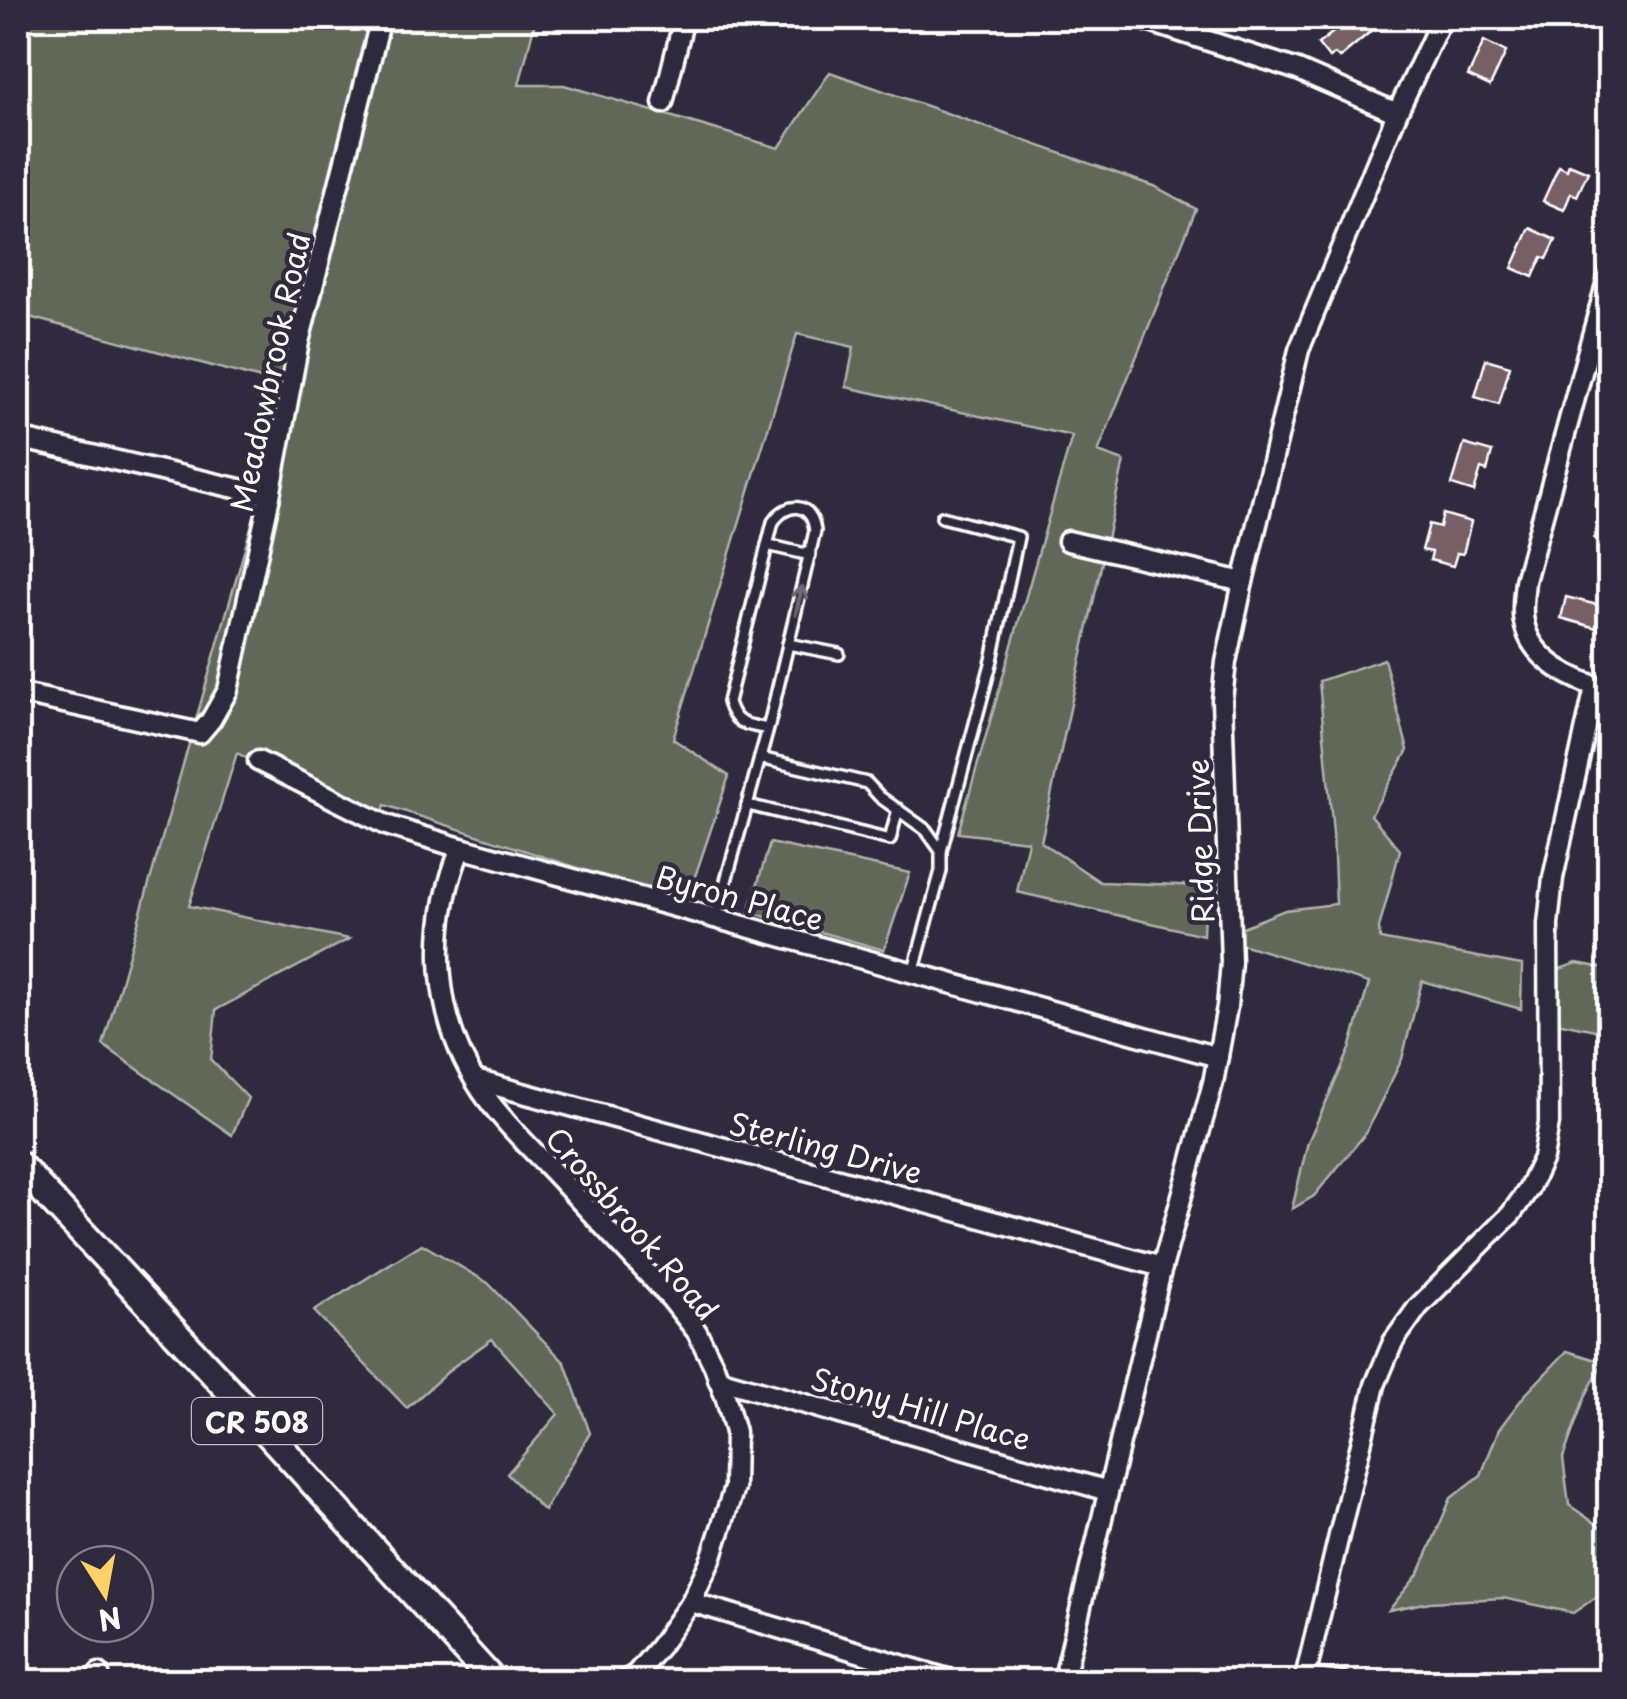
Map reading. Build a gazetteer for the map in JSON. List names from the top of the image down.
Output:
{
  "streets": {
    "main road": ["CR 508"],
    "street": [
      "Meadowbrook Road",
      "Ridge Drive",
      "Byron Place",
      "Sterling Drive",
      "Crossbrook Road",
      "Stony Hill Place"
    ]
  },
  "crossings": [
    ["Ridge Drive", "Byron Place"],
    ["Ridge Drive", "Sterling Drive"],
    ["Ridge Drive", "Stony Hill Place"],
    ["Byron Place", "Crossbrook Road"],
    ["Sterling Drive", "Crossbrook Road"],
    ["Crossbrook Road", "Stony Hill Place"]
  ],
  "north": "bottom"
}
